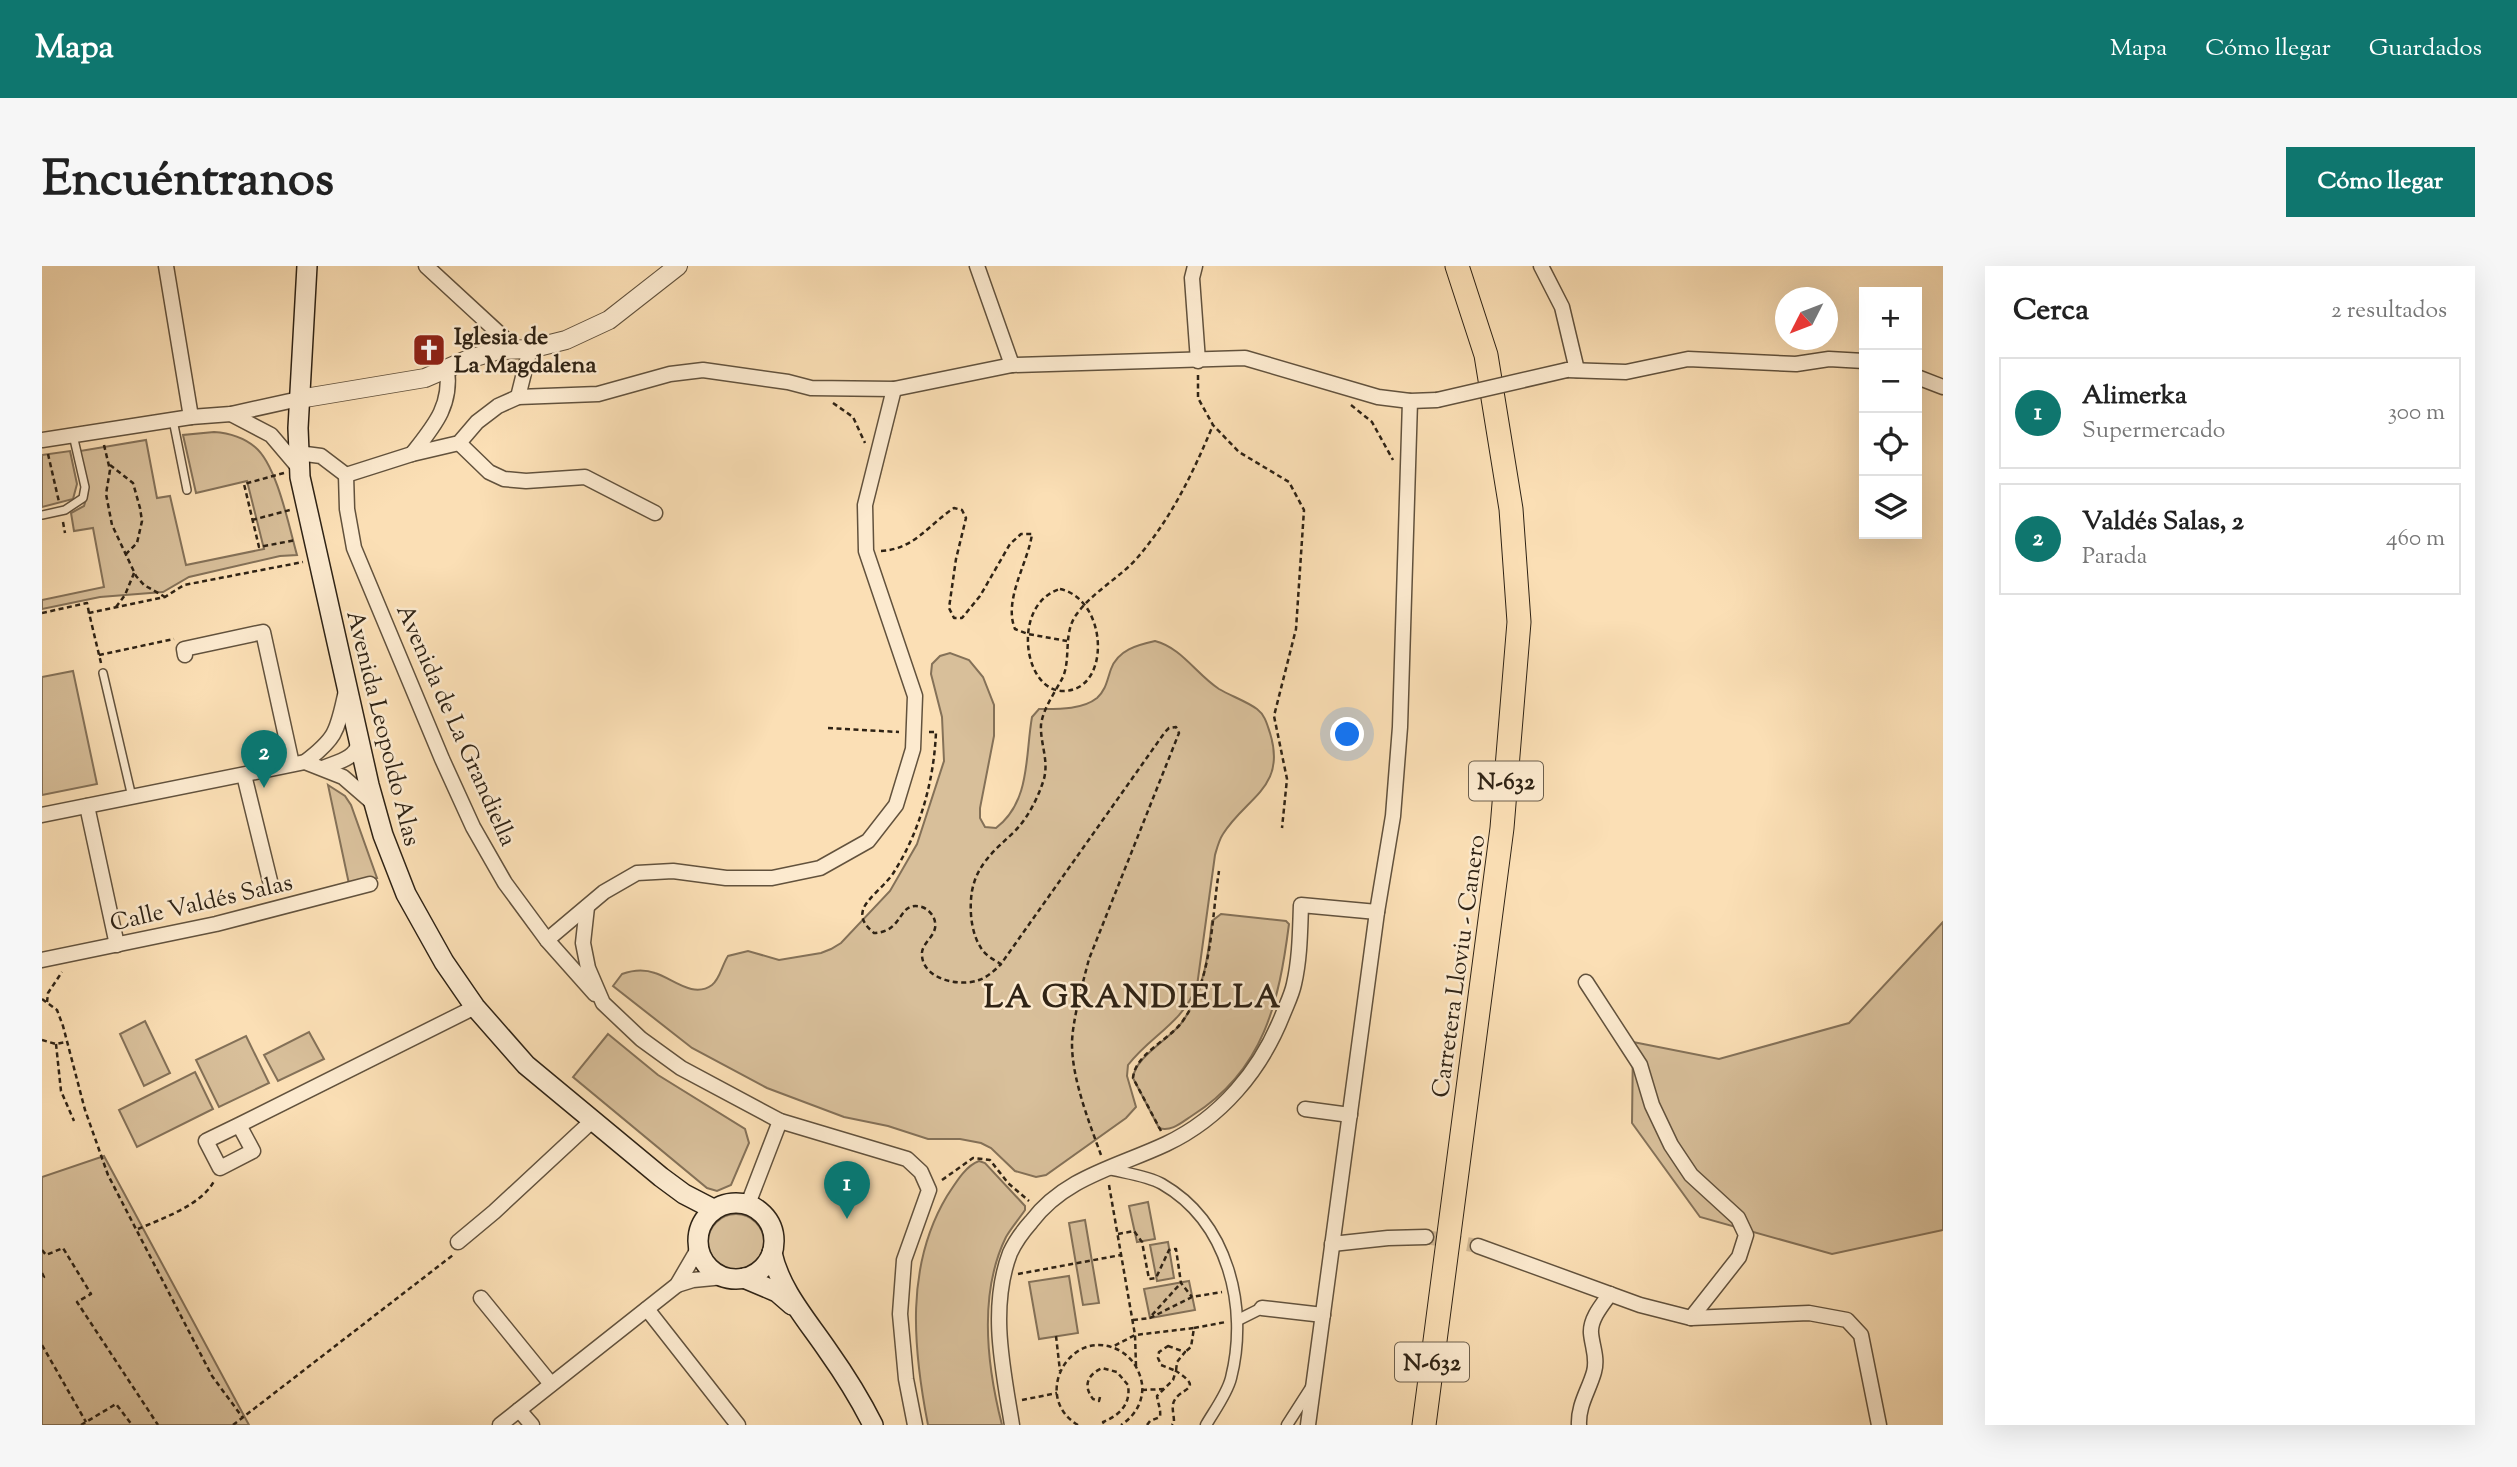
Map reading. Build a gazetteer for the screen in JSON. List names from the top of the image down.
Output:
{
  "streets": {
    "highway": ["N-632", "Carretera Lloviu - Canero"],
    "main road": ["Avenida Leopoldo Alas"],
    "street": ["Avenida de La Grandiella", "Calle Valdés Salas"]
  },
  "districts": ["LA GRANDIELLA"],
  "places": {
    "church": ["Iglesia de La Magdalena"]
  },
  "north": "bottom left",
  "page": {
    "header": "Mapa",
    "nav": ["Mapa", "Cómo llegar", "Guardados"],
    "title": "Encuéntranos",
    "buttons": "Cómo llegar",
    "heading": ["Cerca", "2 resultados"],
    "map_buttons": ["+", "−"],
    "list": [
      {
        "mark": "1",
        "name": "Alimerka",
        "note": "Supermercado",
        "value": "300 m"
      },
      {
        "mark": "2",
        "name": "Valdés Salas, 2",
        "note": "Parada",
        "value": "460 m"
      }
    ],
    "pins": ["2", "1"]
  }
}
